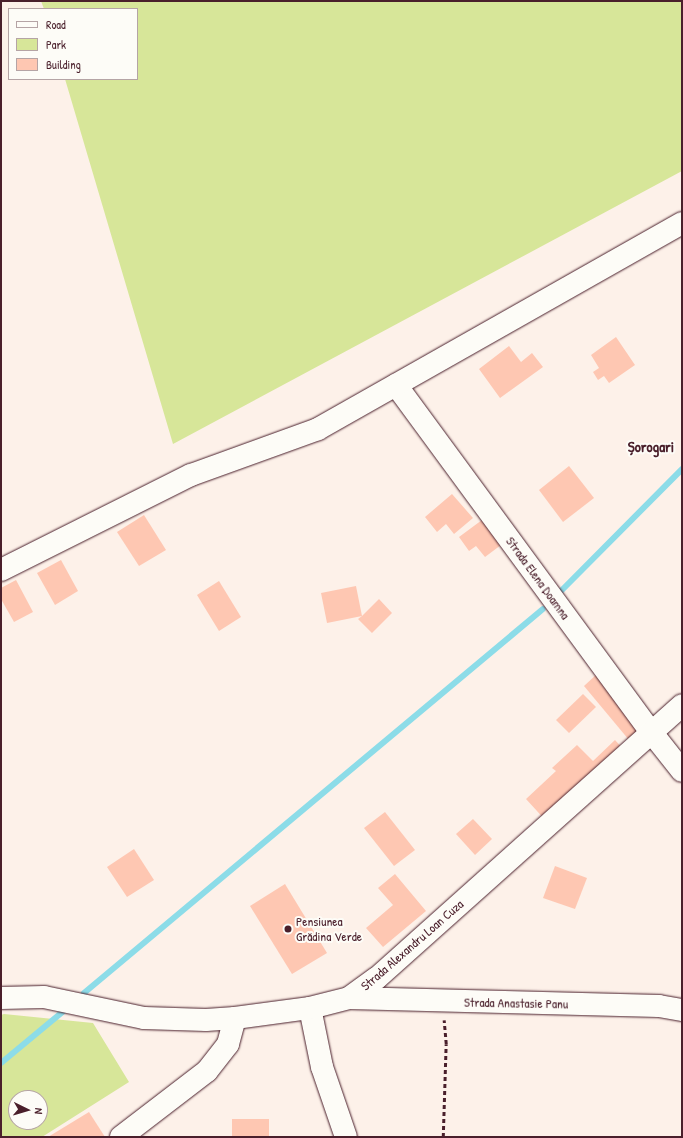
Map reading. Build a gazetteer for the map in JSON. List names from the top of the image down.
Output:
{
  "streets": {
    "street": ["Strada Elena Doamna", "Strada Alexandru Loan Cuza", "Strada Anastasie Panu"]
  },
  "crossings": [
    ["Strada Elena Doamna", "Strada Alexandru Loan Cuza"],
    ["Strada Alexandru Loan Cuza", "Strada Anastasie Panu"]
  ],
  "districts": ["Șorogari"],
  "places": ["Pensiunea Grădina Verde"],
  "legend": ["Road", "Park", "Building"],
  "north": "right"
}
